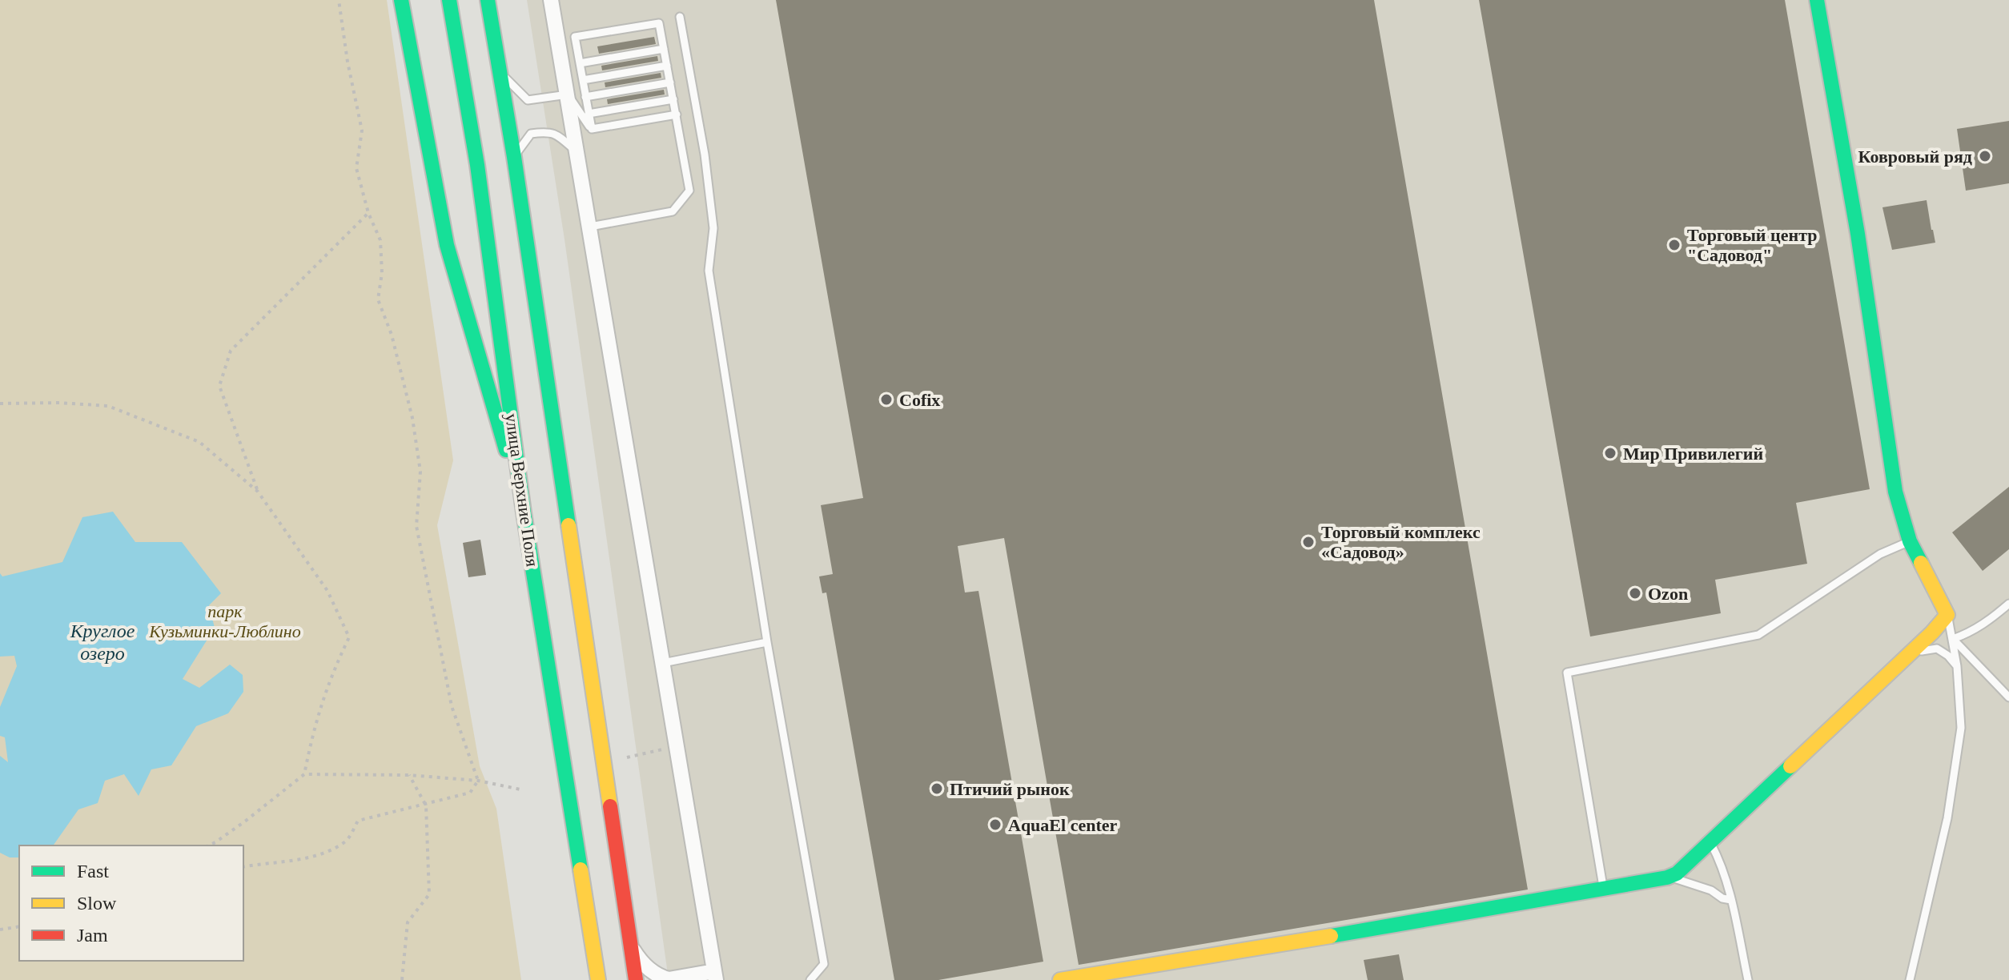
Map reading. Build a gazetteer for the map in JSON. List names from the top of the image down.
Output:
{
  "streets": {
    "main road": ["улица Верхние Поля"]
  },
  "water": ["Круглое озеро"],
  "parks": ["парк Кузьминки-Люблино"],
  "places": [
    "Ковровый ряд",
    "Торговый центр \"Садовод\"",
    "Cofix",
    "Мир Привилегий",
    "Торговый комплекс «Садовод»",
    "Ozon",
    "Птичий рынок",
    "AquaEl center"
  ],
  "legend": ["Fast", "Slow", "Jam"]
}
